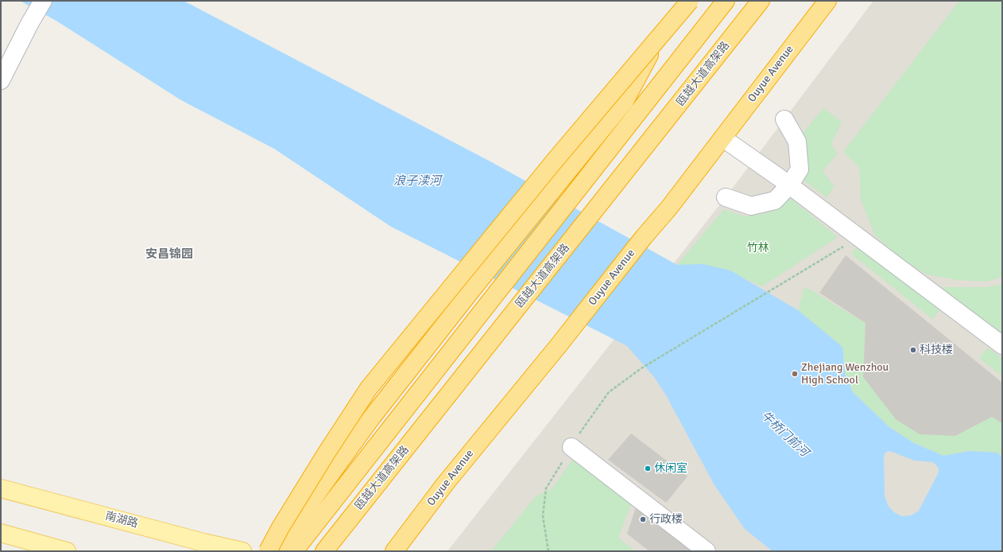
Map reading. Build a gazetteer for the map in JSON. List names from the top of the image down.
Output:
{
  "streets": {
    "highway": ["瓯越大道高架路", "Ouyue Avenue"],
    "main road": ["南湖路"]
  },
  "districts": ["安昌锦园"],
  "water": ["浪子渎河", "牛桥门前河"],
  "parks": ["竹林"],
  "places": [
    "科技楼",
    "Zhejiang Wenzhou High School",
    "休闲室",
    "行政楼"
  ]
}
